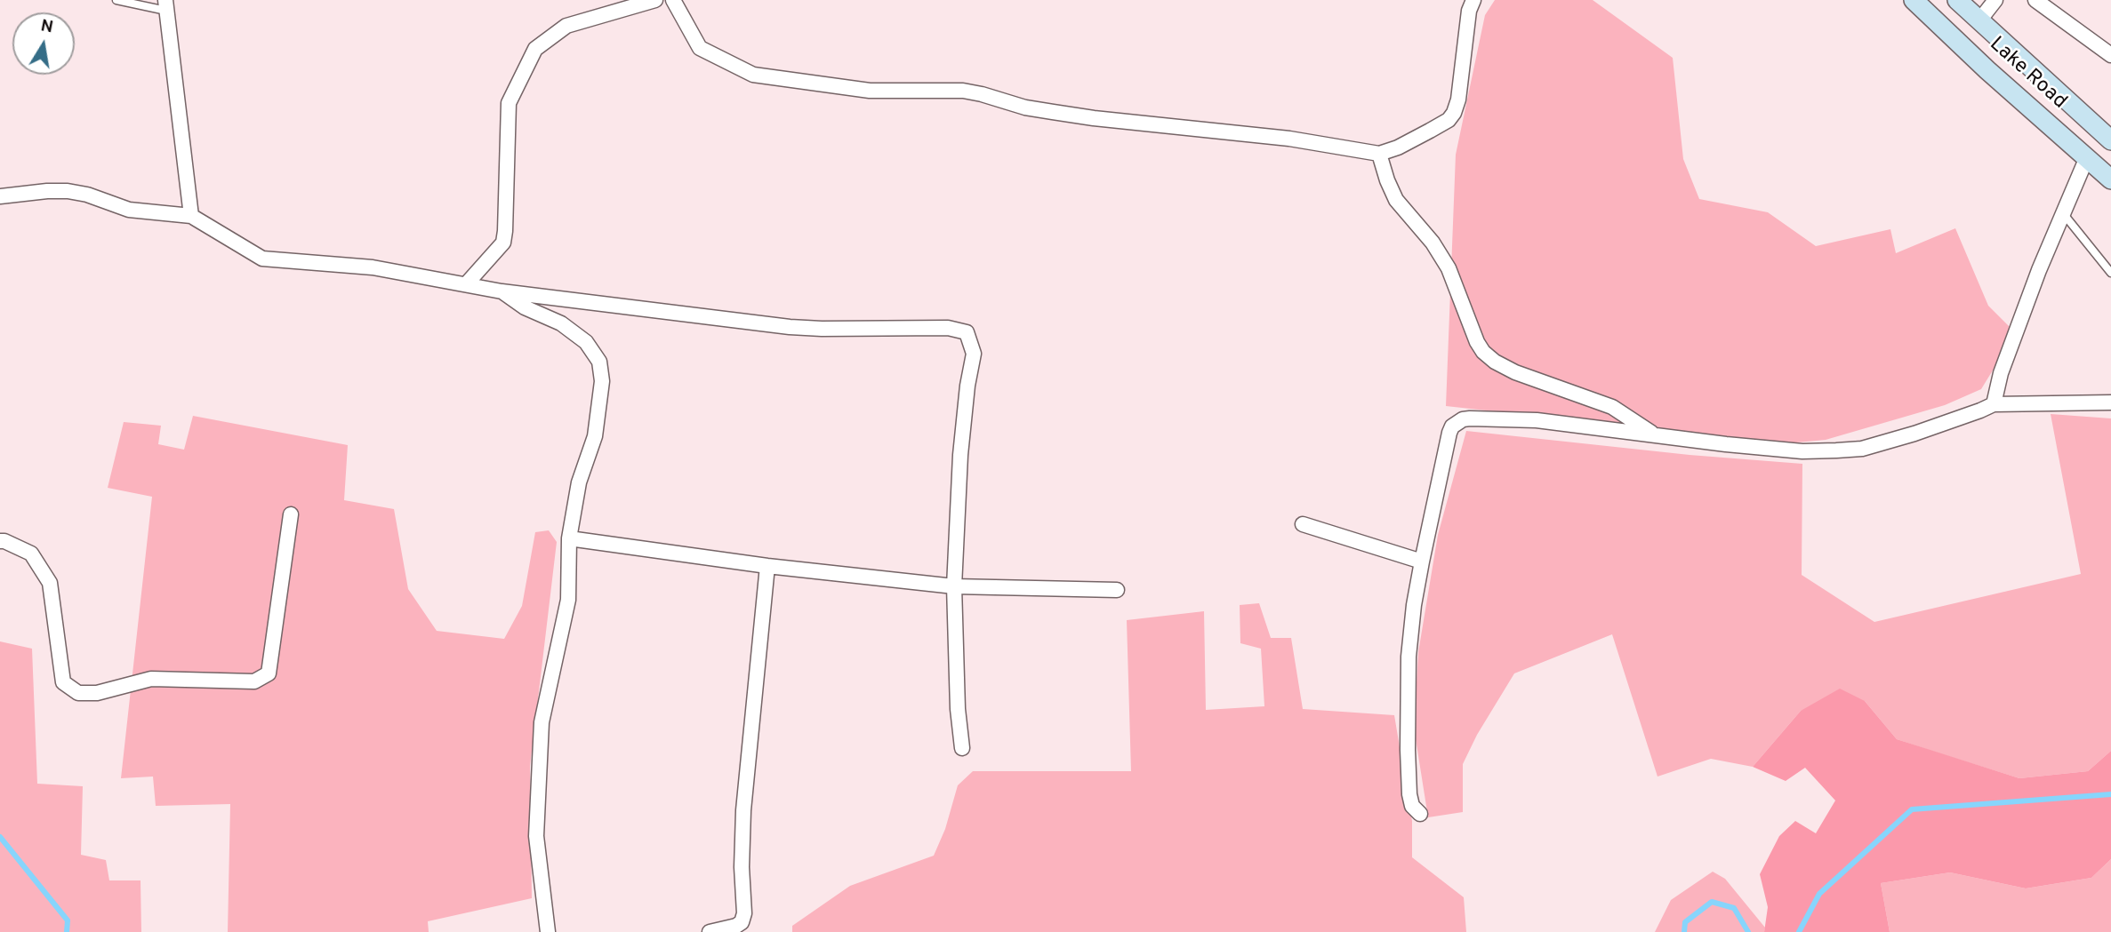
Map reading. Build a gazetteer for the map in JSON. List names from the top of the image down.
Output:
{
  "streets": {
    "main road": ["Lake Road"]
  },
  "north": "top"
}
